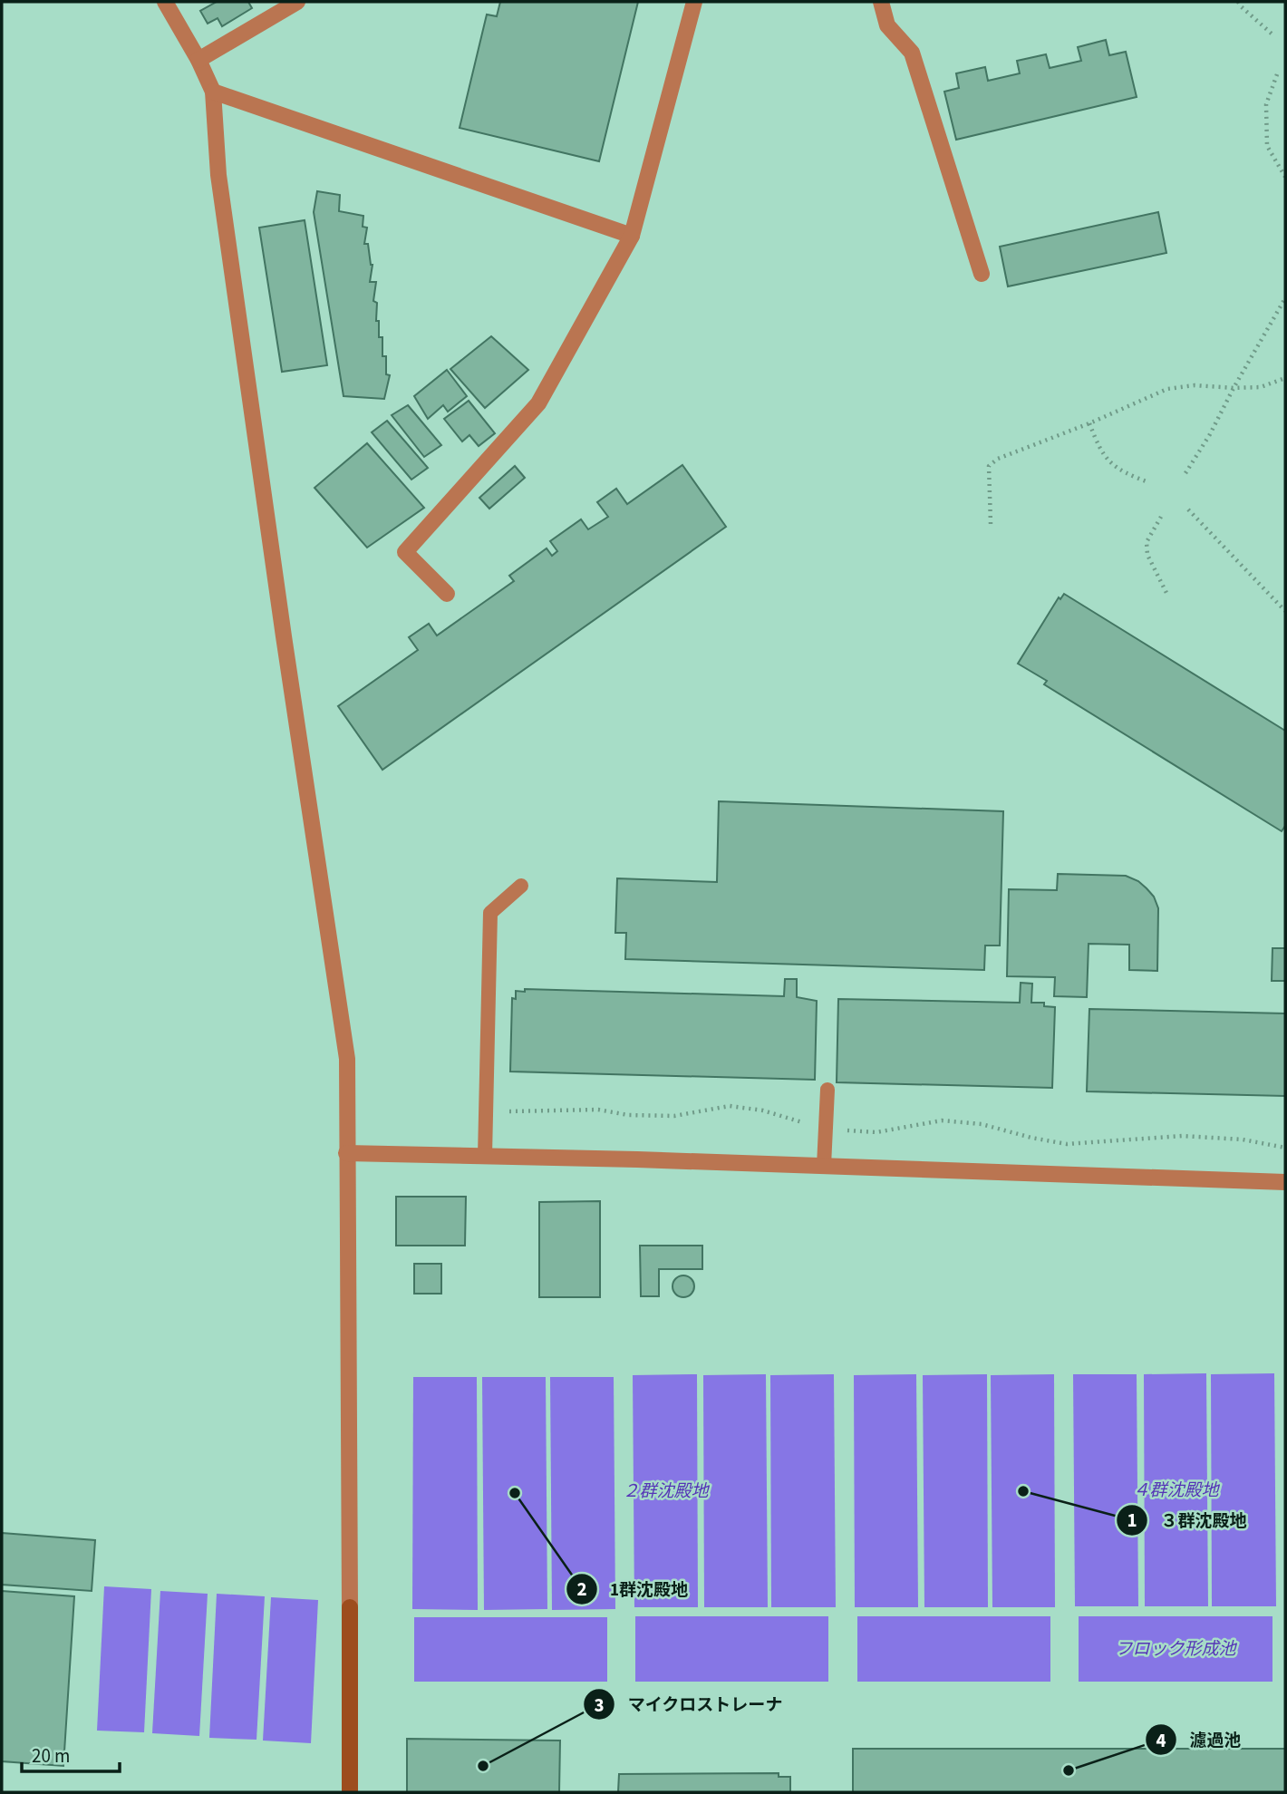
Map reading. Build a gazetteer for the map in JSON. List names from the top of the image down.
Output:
{
  "water": ["４群沈殿地", "２群沈殿地", "フロック形成池"],
  "places": [
    "３群沈殿地",
    "1群沈殿地",
    "マイクロストレーナ",
    "濾過池"
  ],
  "scale_bar": "20 m"
}
